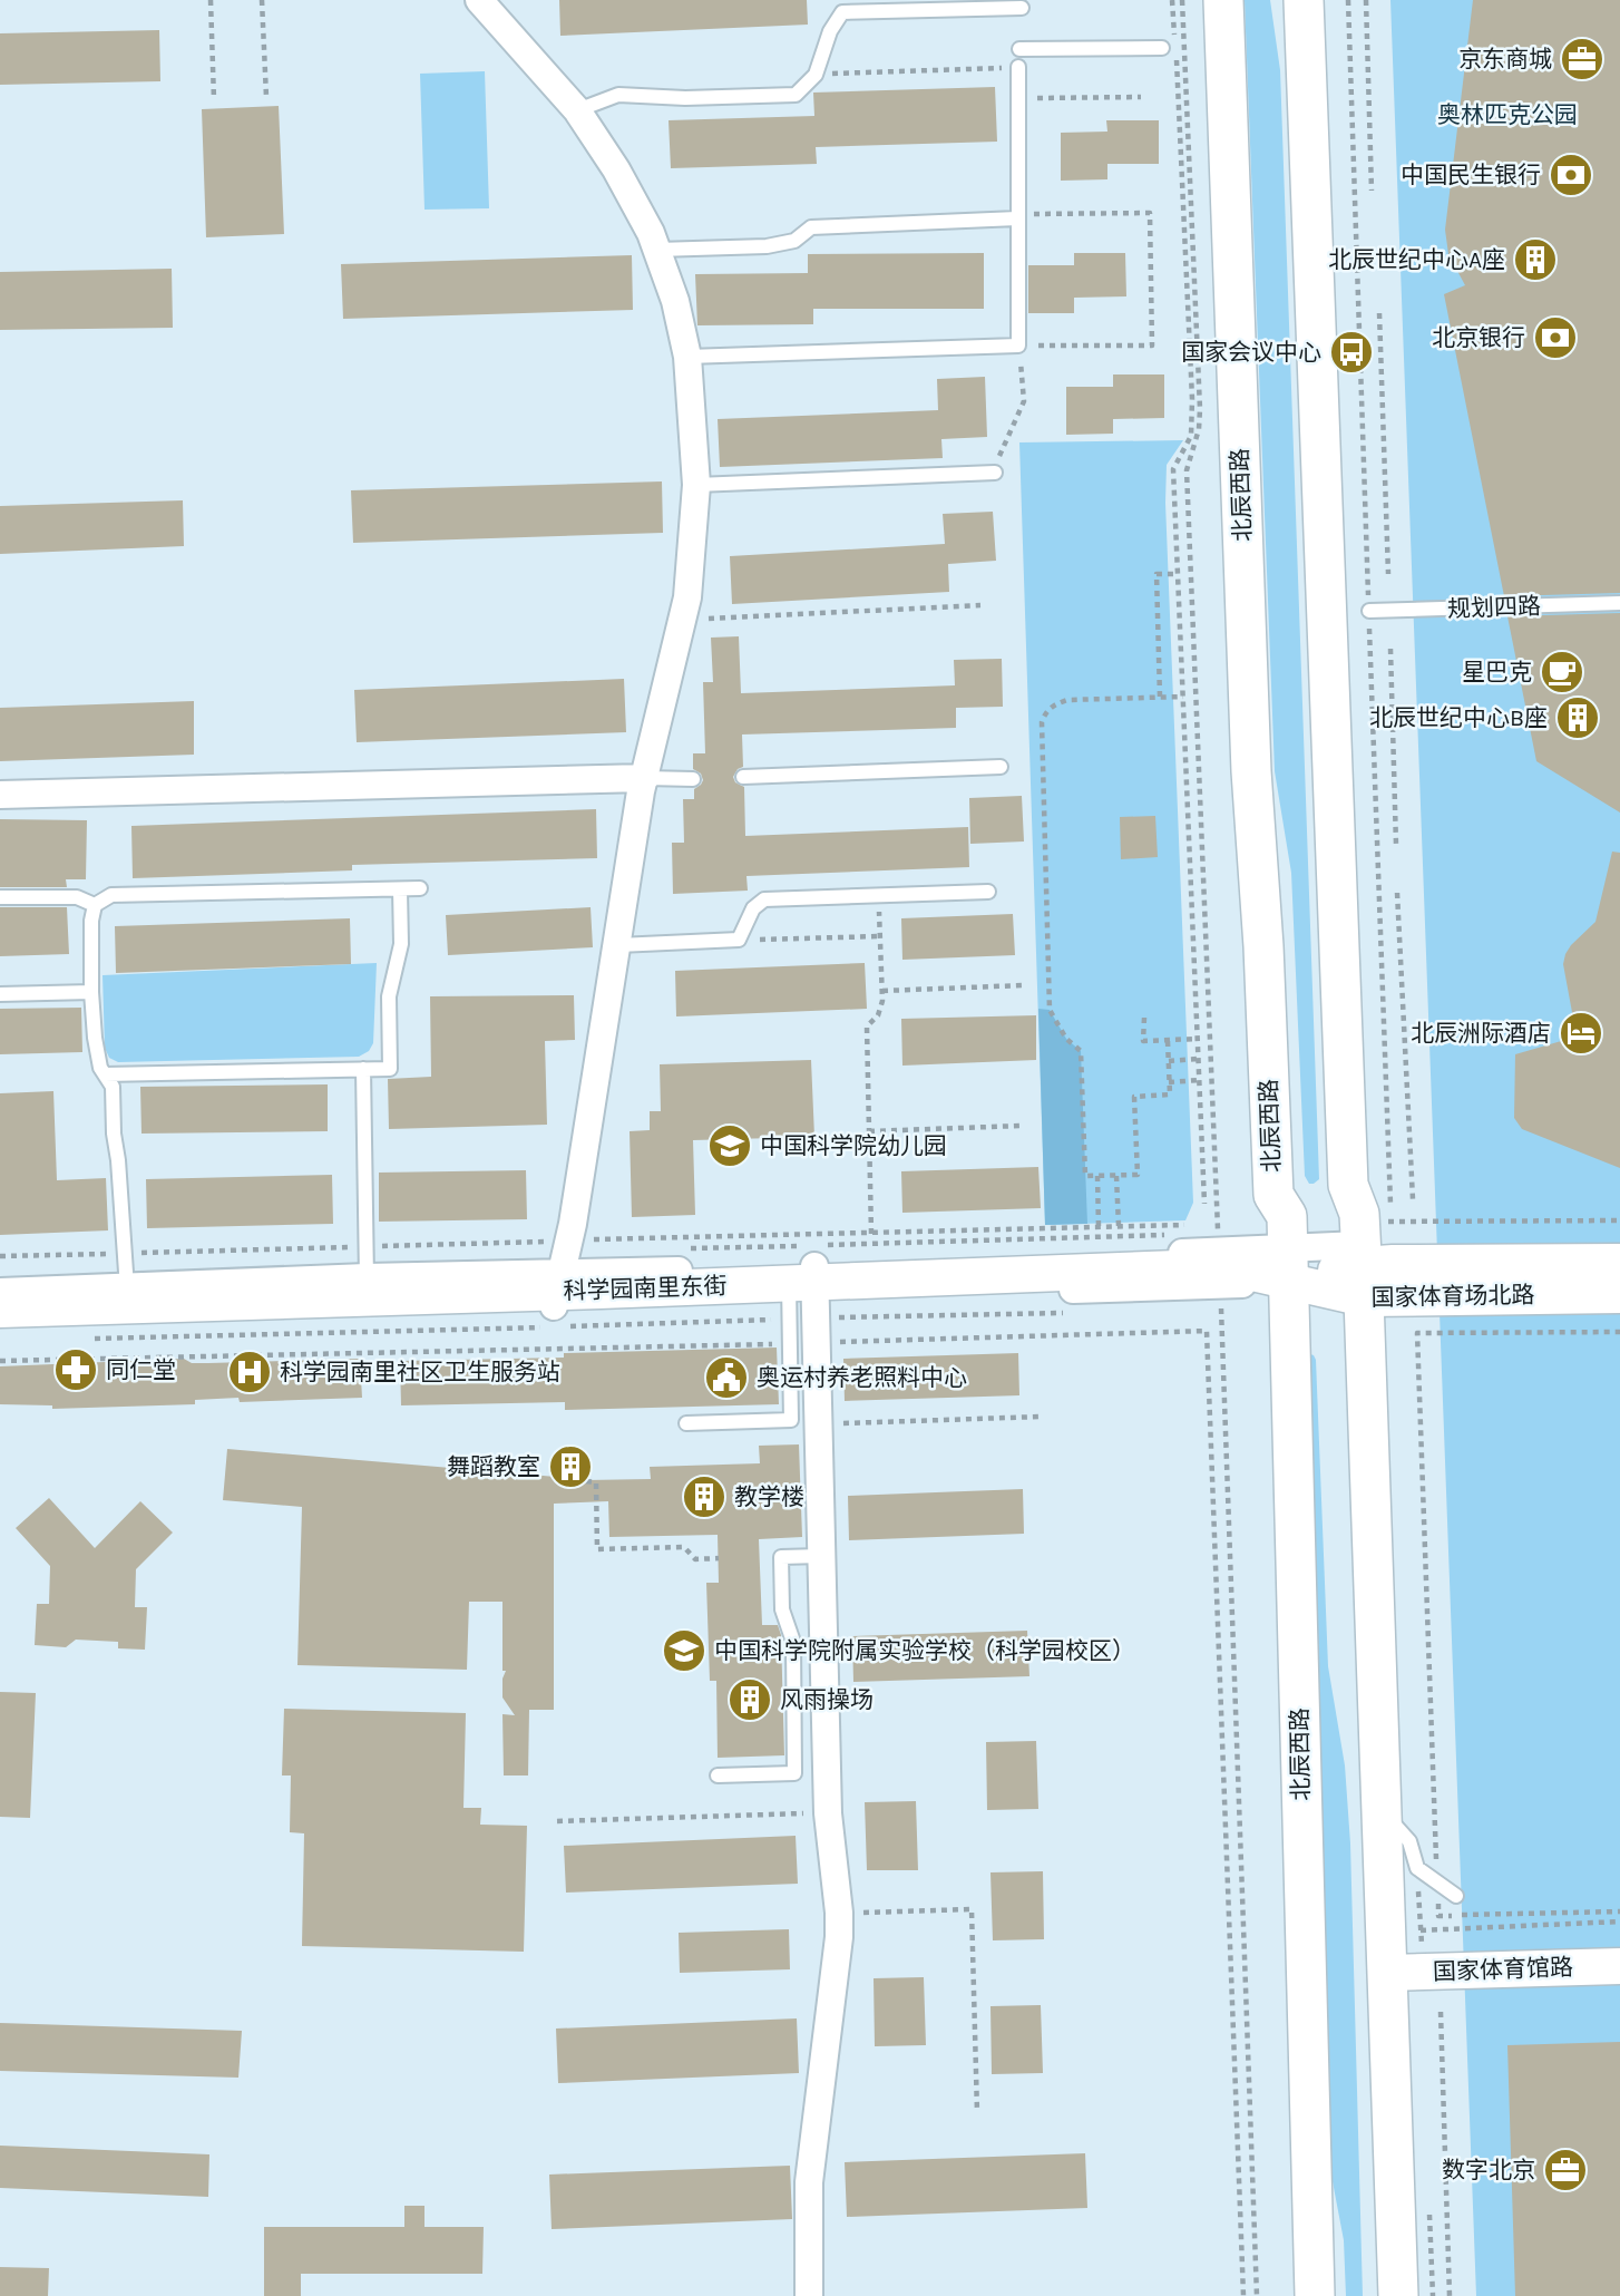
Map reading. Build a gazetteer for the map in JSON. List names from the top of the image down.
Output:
{
  "streets": {
    "main road": ["北辰西路"],
    "street": ["科学园南里东街", "国家体育场北路", "国家体育馆路"],
    "lane": ["规划四路"]
  },
  "crossings": [
    ["北辰西路", "科学园南里东街"]
  ],
  "parks": ["奥林匹克公园"],
  "places": {
    "office": ["京东商城", "数字北京"],
    "bank": ["中国民生银行", "北京银行"],
    "building": [
      "北辰世纪中心A座",
      "北辰世纪中心B座",
      "舞蹈教室",
      "教学楼",
      "风雨操场"
    ],
    "bus stop": ["国家会议中心"],
    "cafe": ["星巴克"],
    "hotel": ["北辰洲际酒店"],
    "school or university": ["中国科学院幼儿园", "中国科学院附属实验学校（科学园校区）"],
    "pharmacy": ["同仁堂"],
    "hospital": ["科学园南里社区卫生服务站"],
    "public building": ["奥运村养老照料中心"]
  }
}
